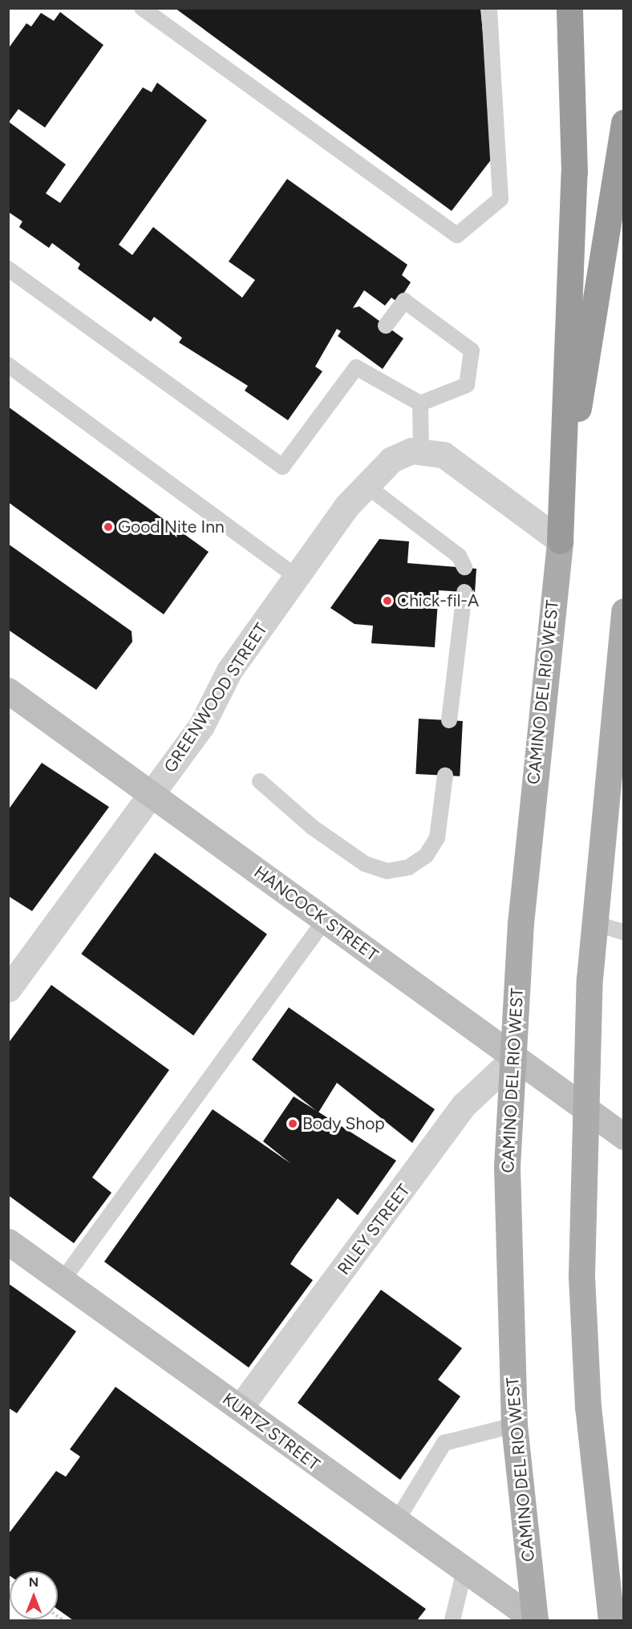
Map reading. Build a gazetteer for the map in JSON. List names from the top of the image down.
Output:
{
  "streets": {
    "main road": ["CAMINO DEL RIO WEST"],
    "street": [
      "GREENWOOD STREET",
      "HANCOCK STREET",
      "RILEY STREET",
      "KURTZ STREET"
    ]
  },
  "crossings": [
    ["CAMINO DEL RIO WEST", "HANCOCK STREET"],
    ["CAMINO DEL RIO WEST", "RILEY STREET"],
    ["CAMINO DEL RIO WEST", "KURTZ STREET"],
    ["GREENWOOD STREET", "HANCOCK STREET"],
    ["HANCOCK STREET", "RILEY STREET"],
    ["RILEY STREET", "KURTZ STREET"]
  ],
  "places": ["Good Nite Inn", "Chick-fil-A", "Body Shop"],
  "north": "top"
}
